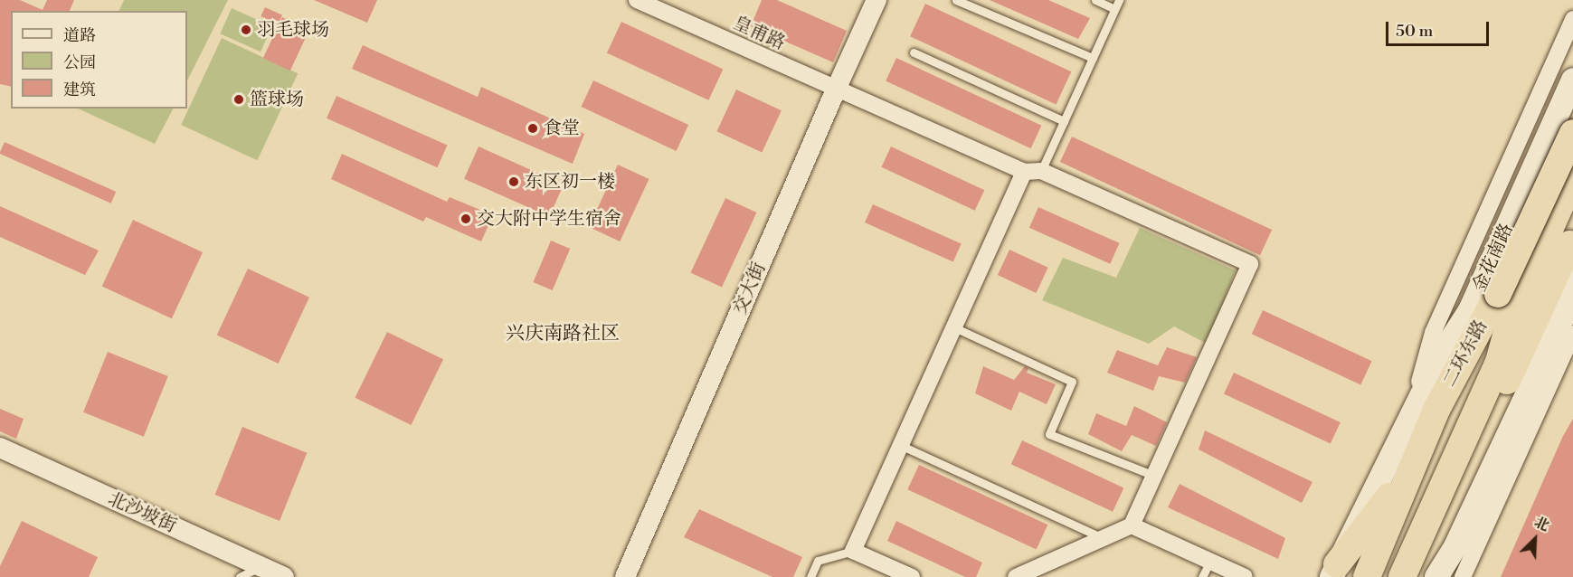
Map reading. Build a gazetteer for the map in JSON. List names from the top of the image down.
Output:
{
  "streets": {
    "highway": ["二环东路"],
    "main road": ["金花南路"],
    "street": ["皇甫路", "交大街", "北沙坡街"]
  },
  "crossings": [
    ["皇甫路", "交大街"]
  ],
  "districts": ["兴庆南路社区"],
  "places": [
    "羽毛球场",
    "篮球场",
    "食堂",
    "东区初一楼",
    "交大附中学生宿舍"
  ],
  "legend": ["道路", "公园", "建筑"],
  "scale_bar": "50 m",
  "north": "top right"
}
